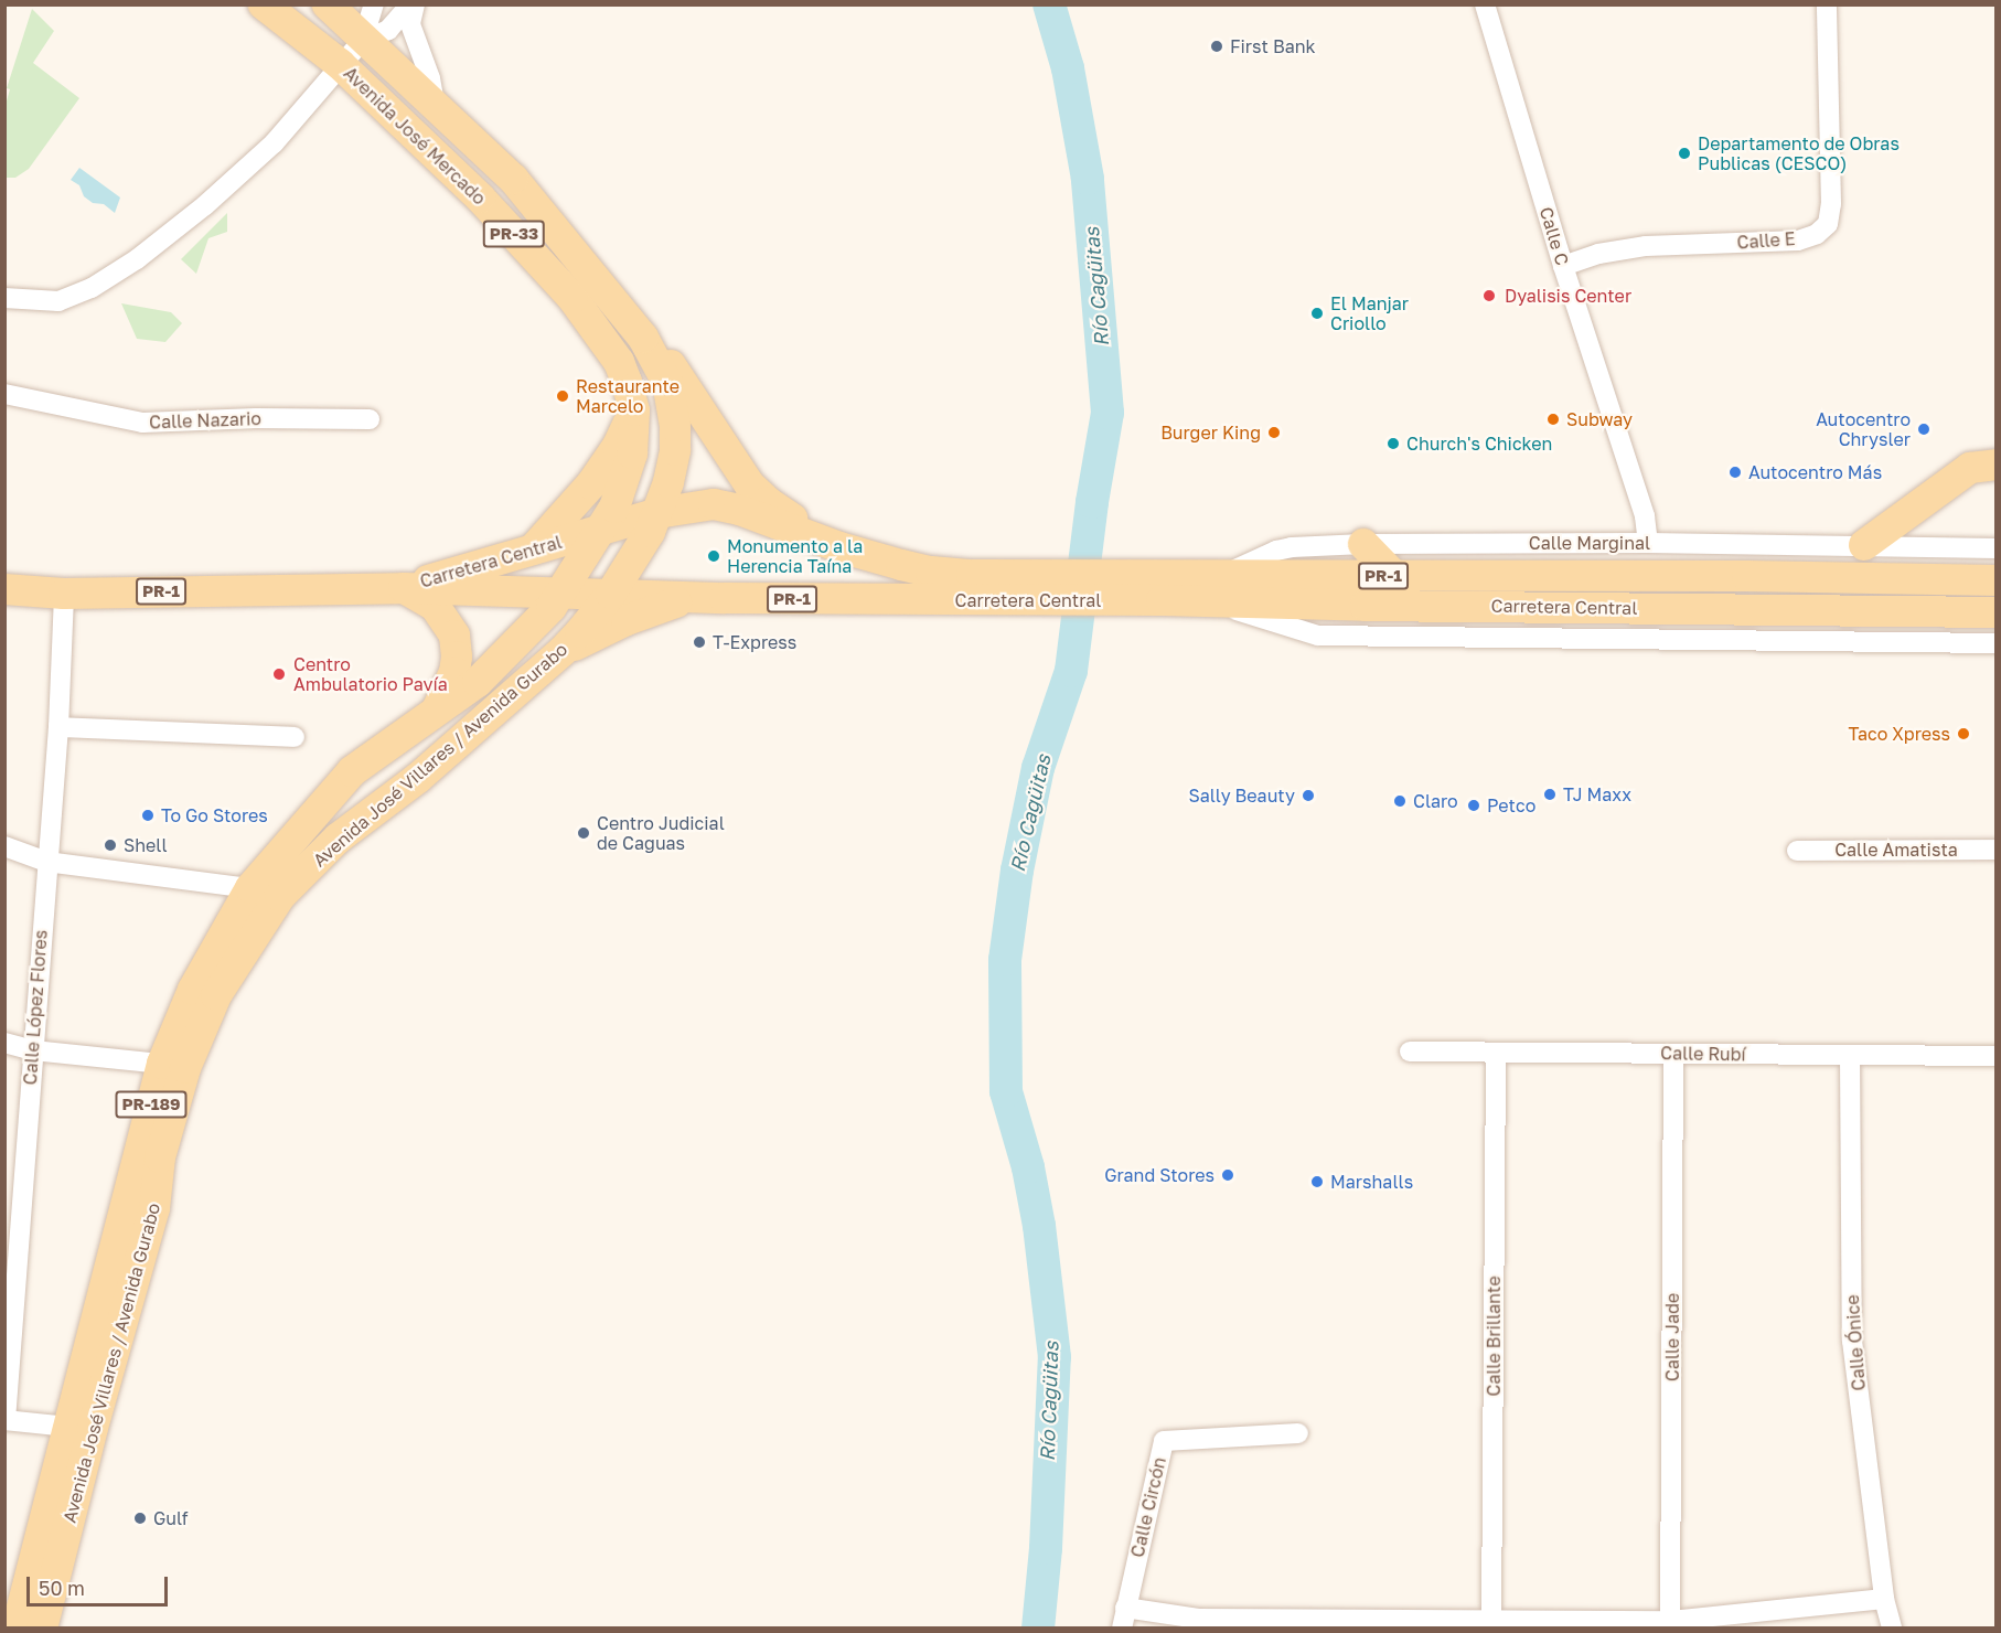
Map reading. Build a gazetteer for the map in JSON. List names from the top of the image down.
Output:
{
  "streets": {
    "main road": [
      "Avenida José Mercado",
      "PR-33",
      "Carretera Central",
      "PR-1",
      "Avenida José Villares / Avenida Gurabo",
      "PR-189"
    ],
    "street": [
      "Calle C",
      "Calle E",
      "Calle Nazario",
      "Calle Marginal",
      "Calle Amatista",
      "Calle López Flores",
      "Calle Rubí",
      "Calle Brillante",
      "Calle Jade",
      "Calle Ónice",
      "Calle Circón"
    ]
  },
  "crossings": [
    ["Avenida José Mercado", "Carretera Central"],
    ["Avenida José Mercado", "Avenida José Villares / Avenida Gurabo"],
    ["Calle C", "Calle E"],
    ["Calle C", "Calle Marginal"],
    ["Calle Marginal", "Carretera Central"],
    ["Carretera Central", "PR-1"],
    ["Carretera Central", "Avenida José Villares / Avenida Gurabo"],
    ["PR-1", "Calle López Flores"],
    ["Calle Rubí", "Calle Brillante"],
    ["Calle Rubí", "Calle Jade"],
    ["Calle Rubí", "Calle Ónice"]
  ],
  "water": ["Río Cagüitas"],
  "places": [
    "First Bank",
    "Departamento de Obras Publicas (CESCO)",
    "Dyalisis Center",
    "El Manjar Criollo",
    "Restaurante Marcelo",
    "Subway",
    "Autocentro Chrysler",
    "Burger King",
    "Church's Chicken",
    "Autocentro Más",
    "Monumento a la Herencia Taína",
    "T-Express",
    "Centro Ambulatorio Pavía",
    "Taco Xpress",
    "TJ Maxx",
    "Sally Beauty",
    "Claro",
    "Petco",
    "To Go Stores",
    "Centro Judicial de Caguas",
    "Shell",
    "Grand Stores",
    "Marshalls",
    "Gulf"
  ],
  "scale_bar": "50 m"
}
